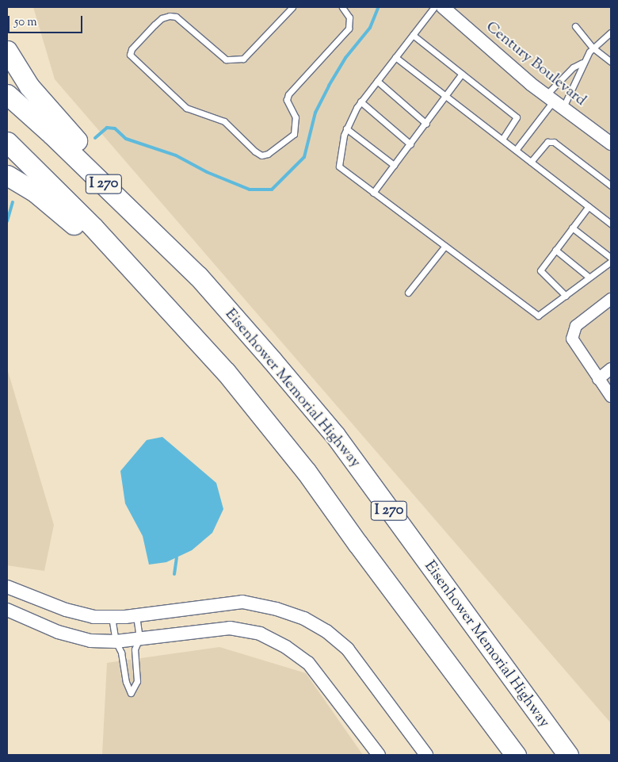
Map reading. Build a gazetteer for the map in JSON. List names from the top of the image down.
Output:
{
  "streets": {
    "highway": ["I 270", "Eisenhower Memorial Highway"],
    "street": ["Century Boulevard"]
  },
  "scale_bar": "50 m"
}
